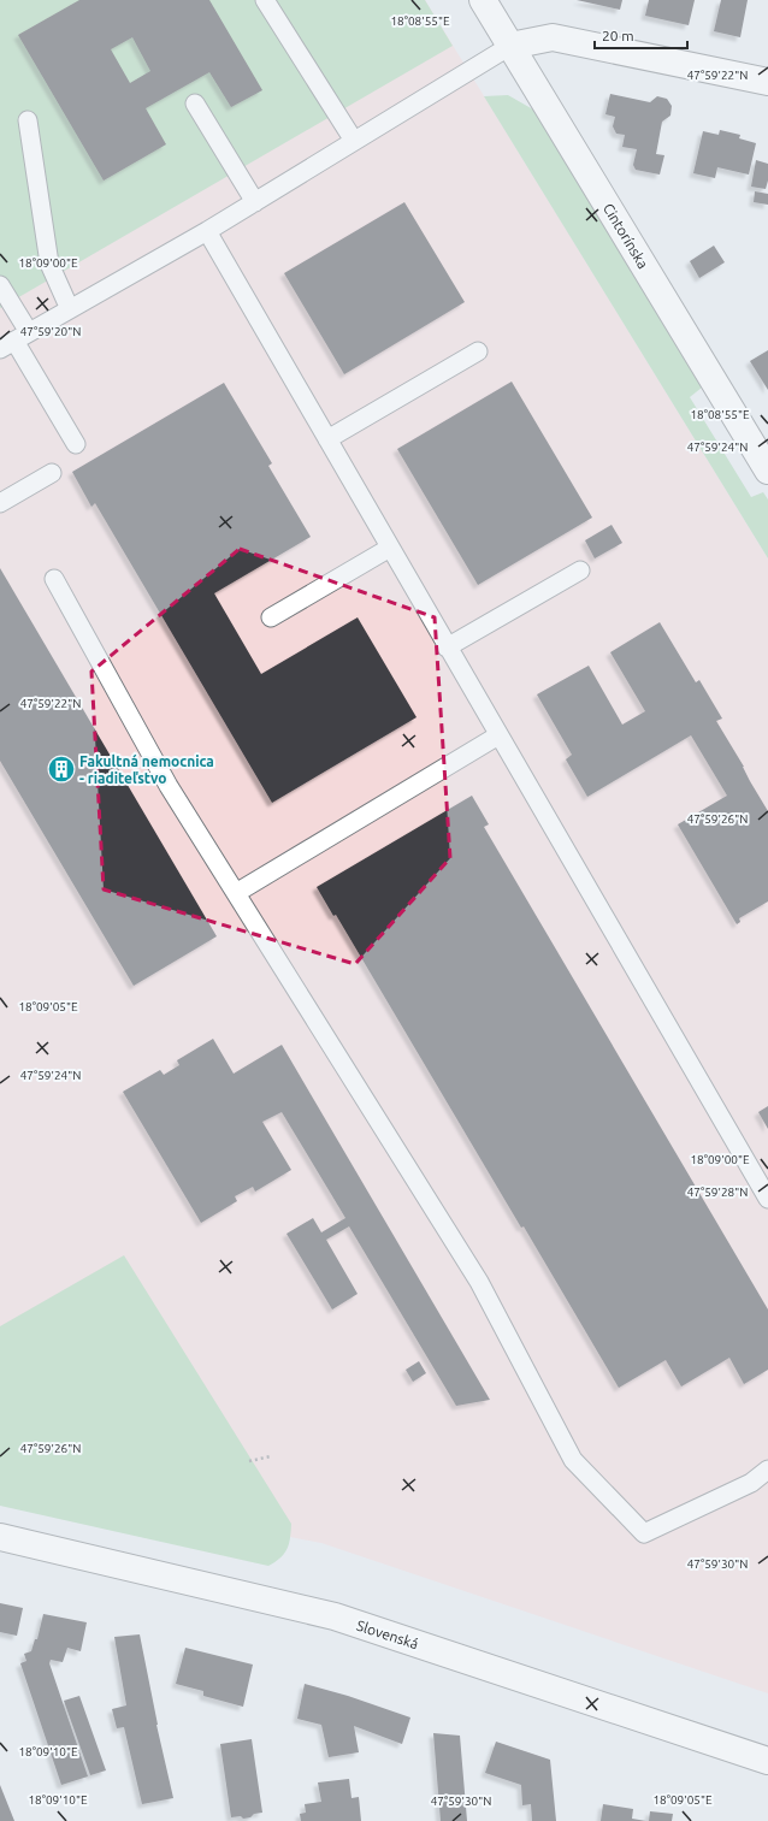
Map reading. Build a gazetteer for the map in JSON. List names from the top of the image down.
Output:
{
  "streets": {
    "street": ["Cintorínska", "Slovenská"]
  },
  "places": {
    "building": ["Fakultná nemocnica - riaditeľstvo"]
  },
  "scale_bar": "20 m",
  "coordinates": [
    "18°08'55\"E",
    "47°59'22\"N",
    "18°09'00\"E",
    "47°59'20\"N",
    "47°59'24\"N",
    "47°59'26\"N",
    "18°09'05\"E",
    "47°59'28\"N",
    "47°59'30\"N",
    "18°09'10\"E"
  ]
}
